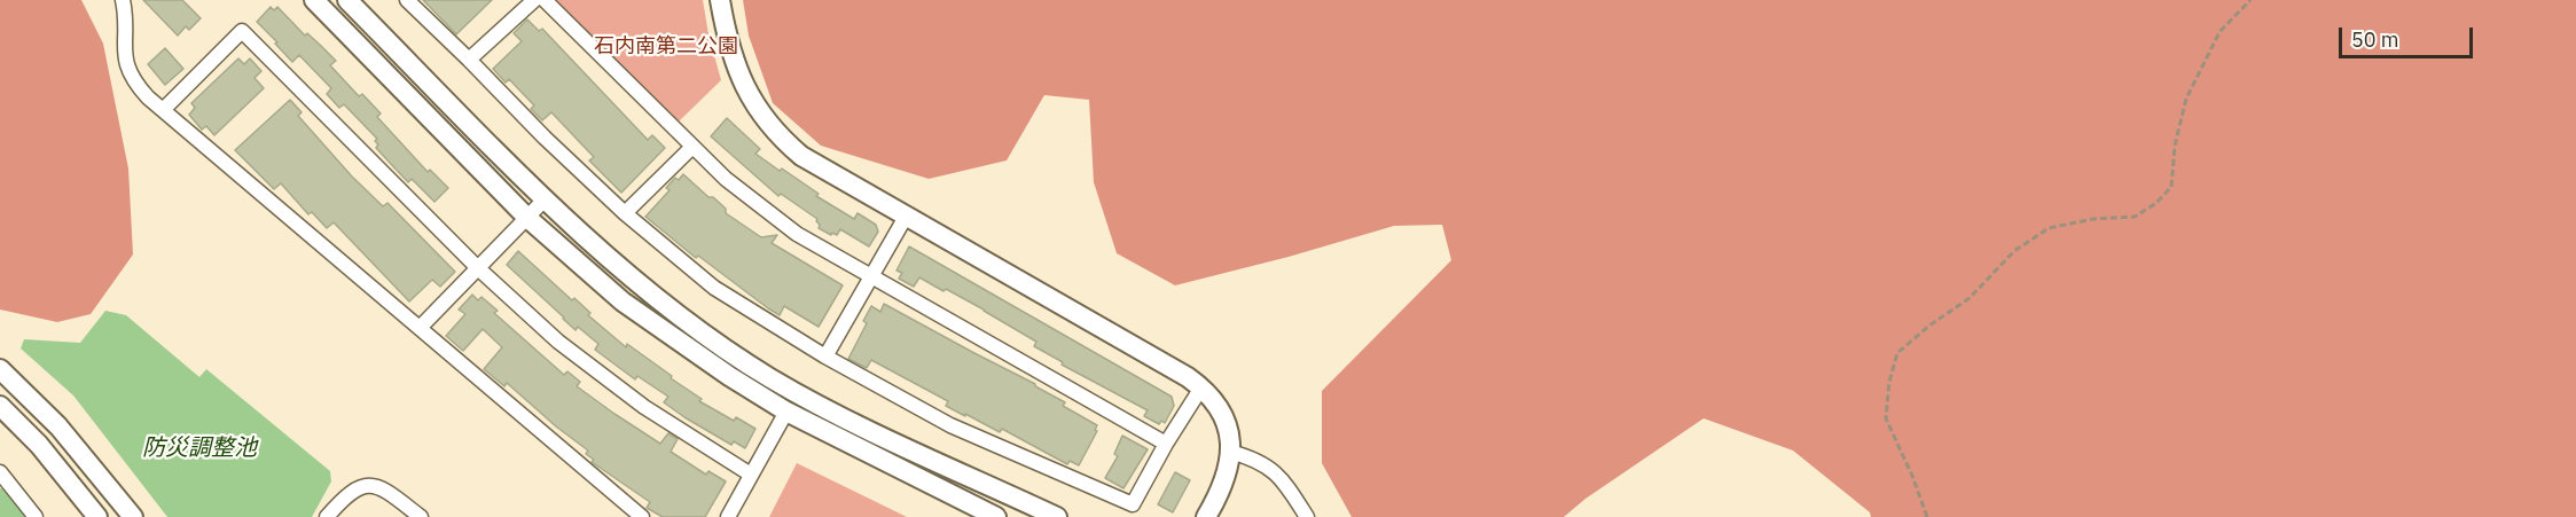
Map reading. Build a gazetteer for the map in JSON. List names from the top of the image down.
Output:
{
  "water": ["防災調整池"],
  "parks": ["石内南第二公園"],
  "scale_bar": "50 m"
}
